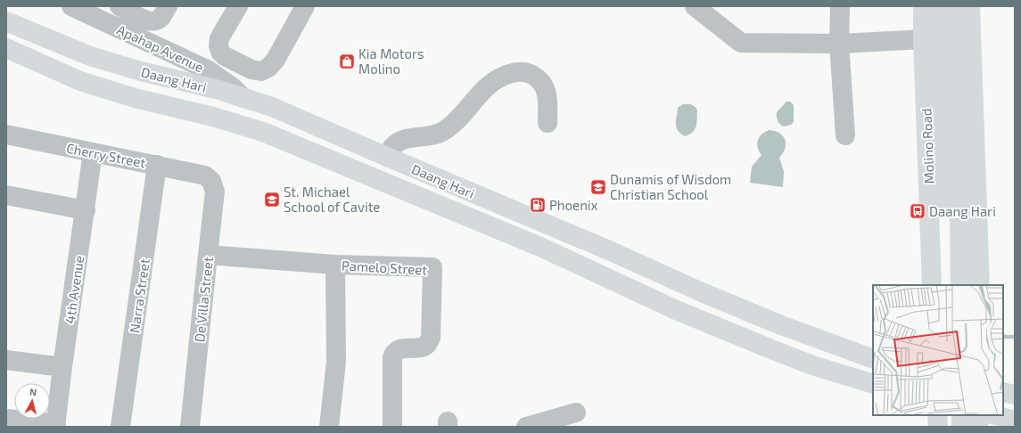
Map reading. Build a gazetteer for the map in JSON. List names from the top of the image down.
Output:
{
  "streets": {
    "main road": ["Daang Hari", "Molino Road"],
    "street": [
      "Apahap Avenue",
      "Cherry Street",
      "Pamelo Street",
      "4th Avenue",
      "Narra Street",
      "De Villa Street"
    ]
  },
  "crossings": [
    ["Apahap Avenue", "Daang Hari"],
    ["Cherry Street", "4th Avenue"],
    ["Cherry Street", "Narra Street"],
    ["Cherry Street", "De Villa Street"]
  ],
  "places": {
    "shop": ["Kia Motors Molino"],
    "school or university": ["Dunamis of Wisdom Christian School", "St. Michael School of Cavite"],
    "fuel station": ["Phoenix"],
    "bus stop": ["Daang Hari"]
  },
  "north": "top"
}
